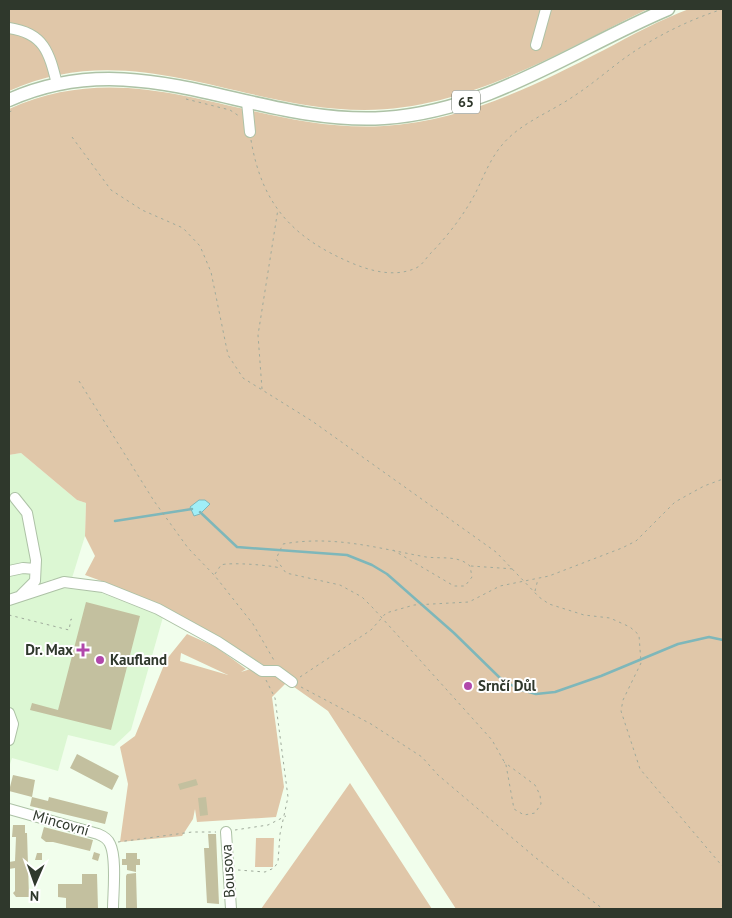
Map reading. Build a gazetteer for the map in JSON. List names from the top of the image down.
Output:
{
  "streets": {
    "main road": ["65"],
    "street": ["Mincovní", "Bousova"]
  },
  "places": {
    "health": ["Dr. Max"],
    "other": ["Kaufland", "Srnčí Důl"]
  },
  "north": "bottom"
}
